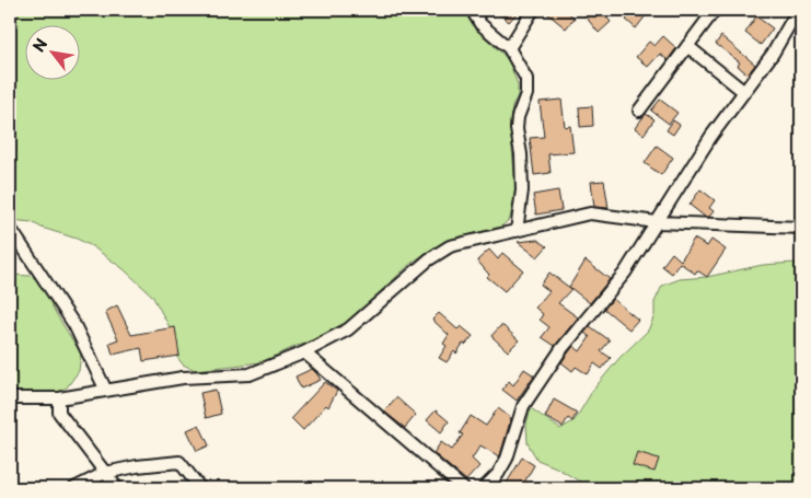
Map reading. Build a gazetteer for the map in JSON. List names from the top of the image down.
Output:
{
  "north": "top left"
}
